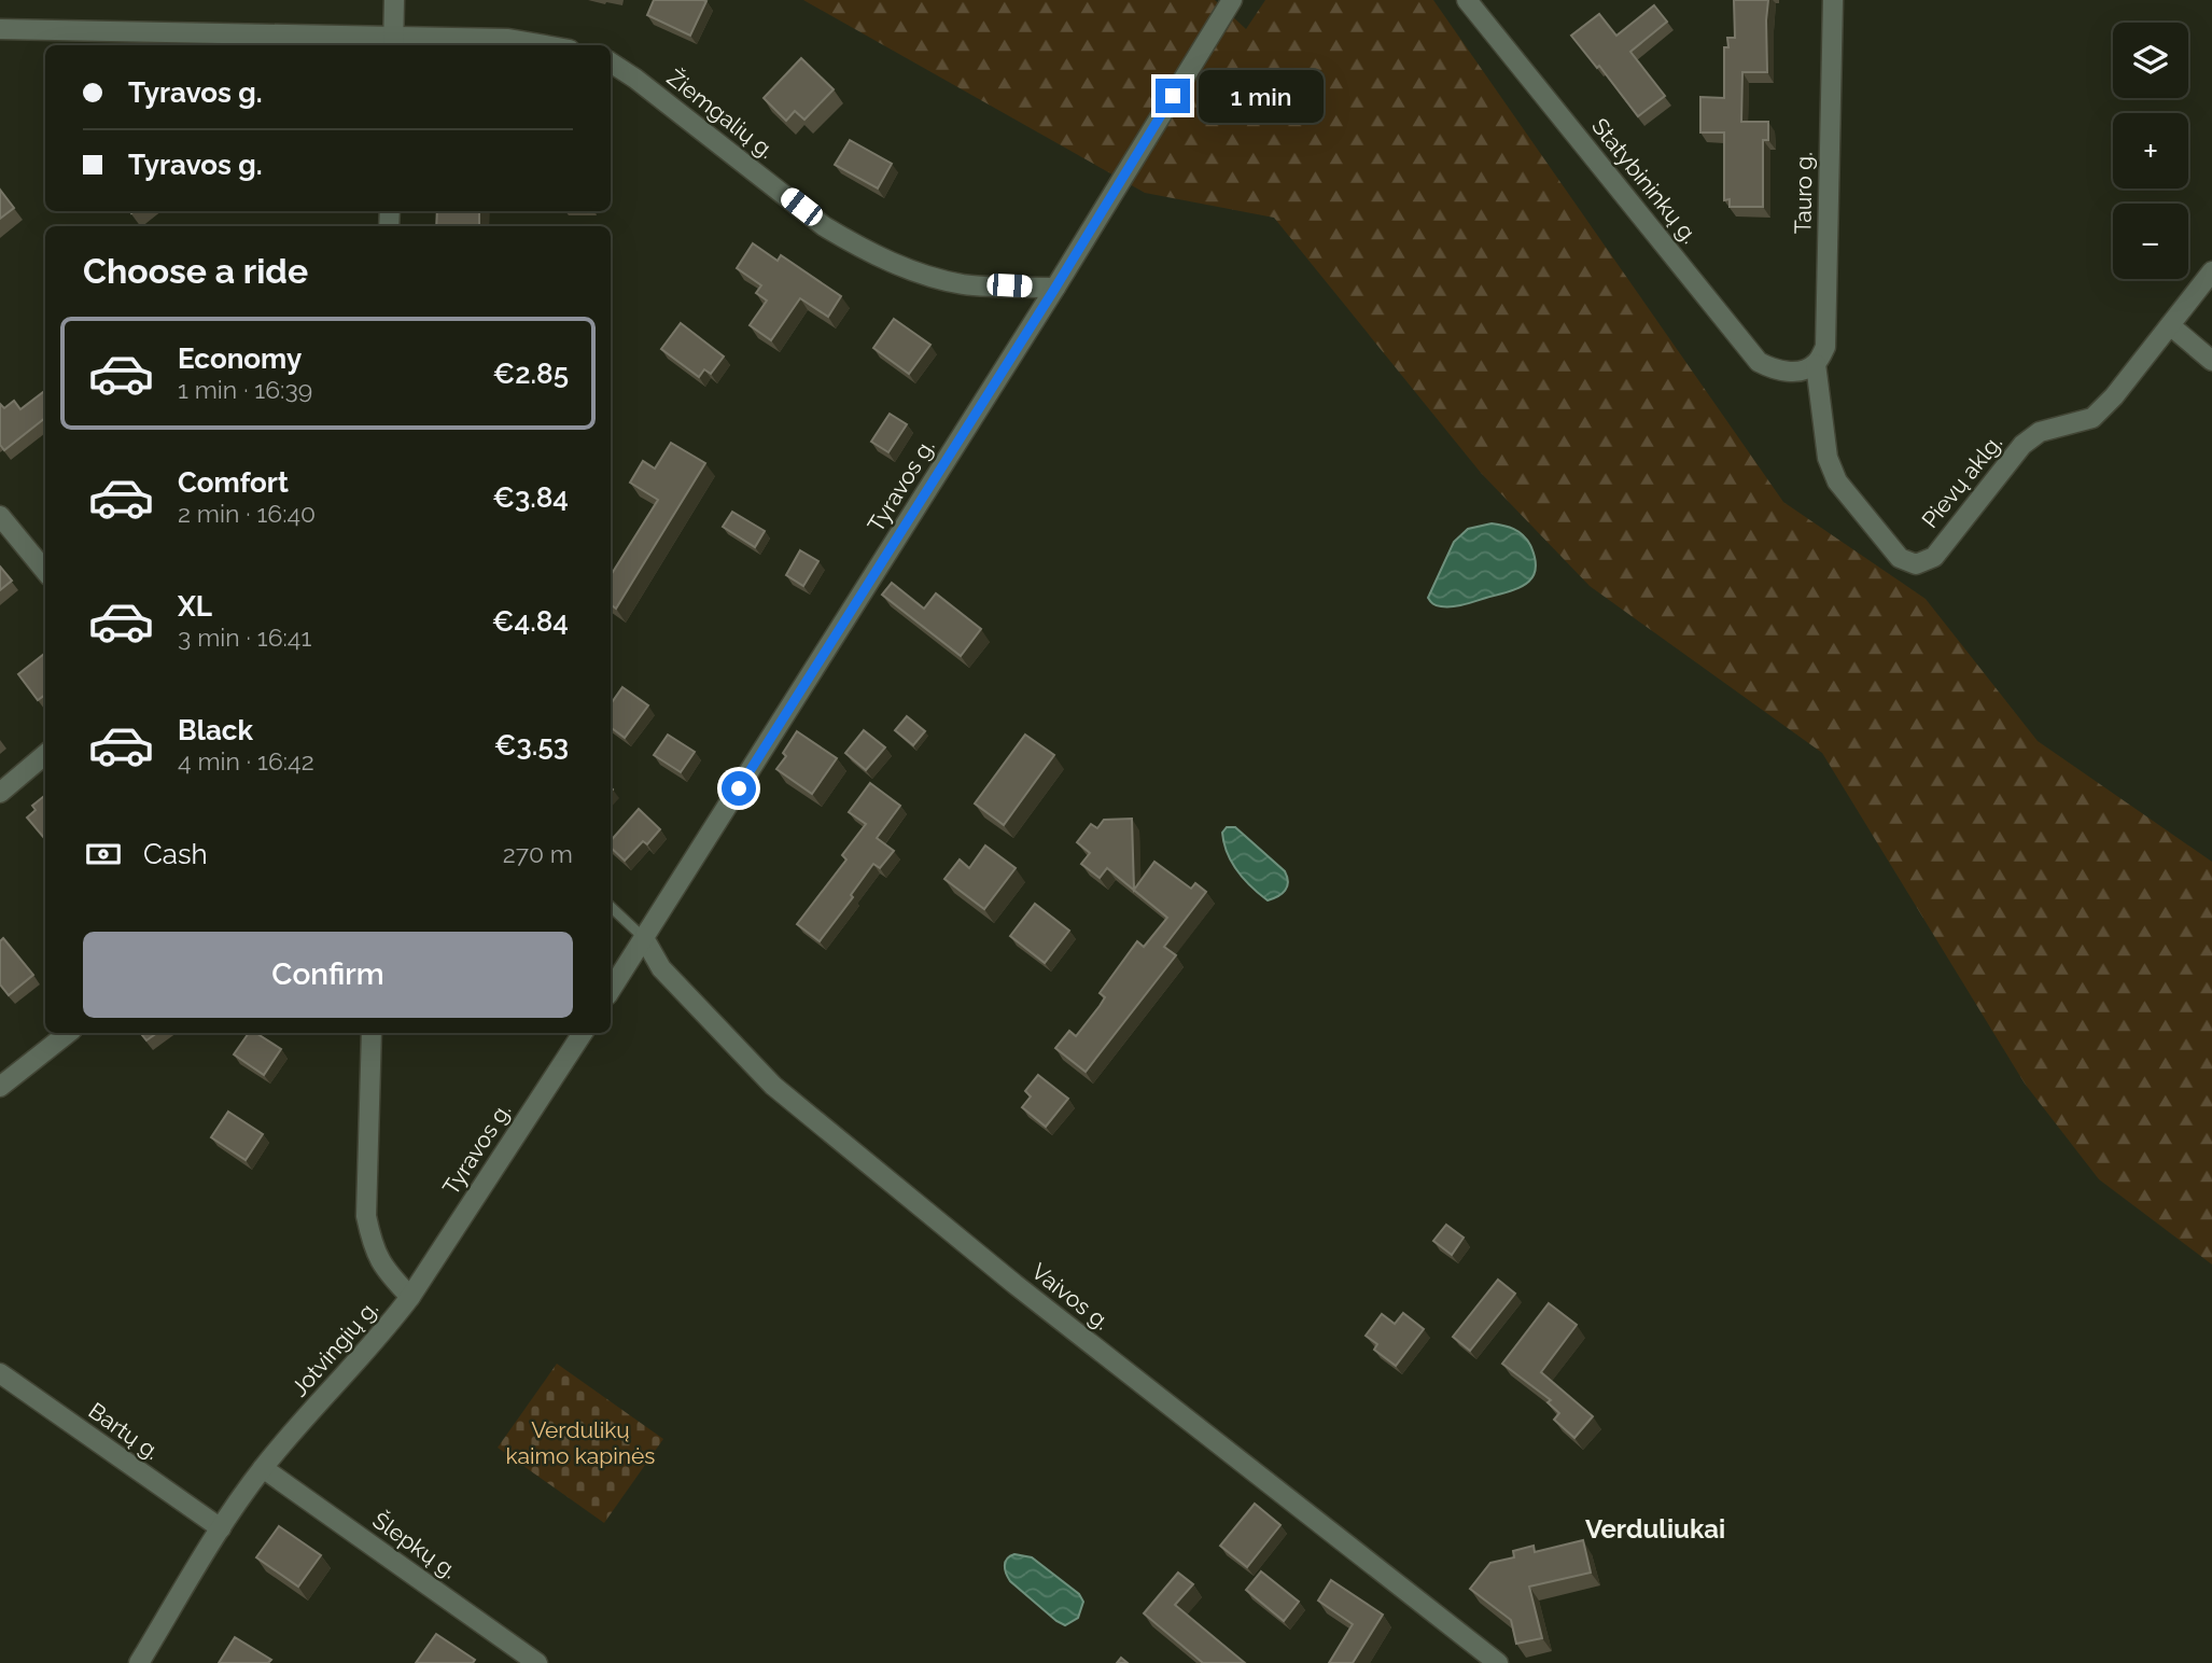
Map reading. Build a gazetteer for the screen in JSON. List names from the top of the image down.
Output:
{
  "streets": {
    "street": [
      "Žiemgalių g.",
      "Statybininkų g.",
      "Tauro g.",
      "Pievų aklg.",
      "Tyravos g.",
      "Vaivos g.",
      "Jotvingių g.",
      "Bartų g.",
      "Šlepkų g."
    ]
  },
  "crossings": [
    ["Žiemgalių g.", "Tyravos g."],
    ["Statybininkų g.", "Tauro g."],
    ["Statybininkų g.", "Pievų aklg."],
    ["Tauro g.", "Pievų aklg."],
    ["Tyravos g.", "Vaivos g."],
    ["Tyravos g.", "Jotvingių g."],
    ["Jotvingių g.", "Bartų g."],
    ["Jotvingių g.", "Šlepkų g."]
  ],
  "districts": ["Verduliukai"],
  "parks": ["Verdulikų kaimo kapinės"],
  "page": {
    "map_buttons": ["+", "−"],
    "banner": ["Tyravos g.", "Tyravos g."],
    "bubble": "1 min",
    "heading": "Choose a ride",
    "list": [
      {
        "name": "Economy",
        "note": "1 min · 16:39",
        "value": "€2.85"
      },
      {
        "name": "Comfort",
        "note": "2 min · 16:40",
        "value": "€3.84"
      },
      {
        "name": "XL",
        "note": "3 min · 16:41",
        "value": "€4.84"
      },
      {
        "name": "Black",
        "note": "4 min · 16:42",
        "value": "€3.53"
      }
    ],
    "pay": ["Cash", "270 m"],
    "buttons": "Confirm"
  }
}
